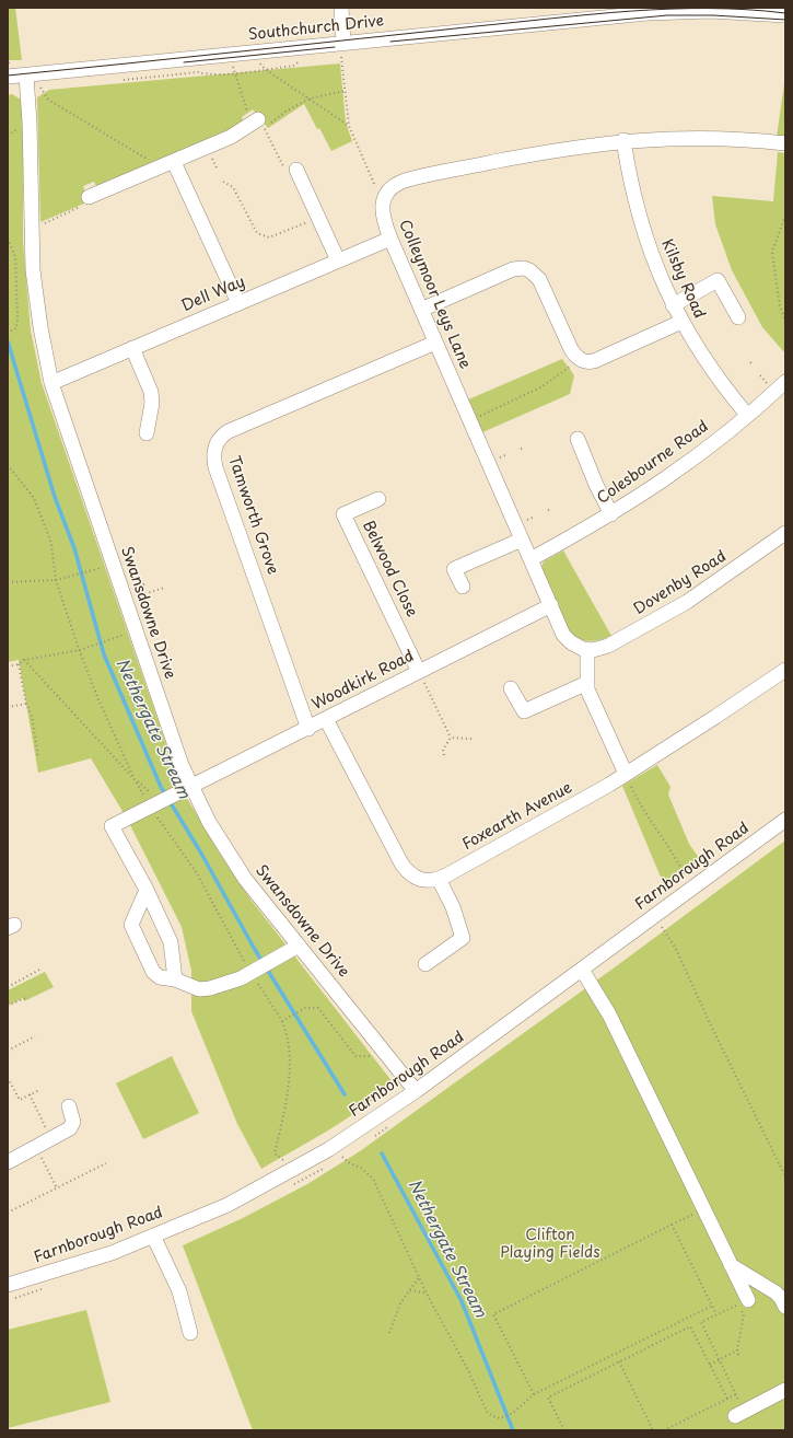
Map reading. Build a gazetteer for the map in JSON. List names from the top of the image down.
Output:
{
  "streets": {
    "street": [
      "Southchurch Drive",
      "Kilsby Road",
      "Dell Way",
      "Colleymoor Leys Lane",
      "Colesbourne Road",
      "Tamworth Grove",
      "Belwood Close",
      "Dovenby Road",
      "Swansdowne Drive",
      "Woodkirk Road",
      "Foxearth Avenue",
      "Farnborough Road"
    ]
  },
  "crossings": [
    ["Southchurch Drive", "Swansdowne Drive"],
    ["Kilsby Road", "Colesbourne Road"],
    ["Dell Way", "Colleymoor Leys Lane"],
    ["Dell Way", "Swansdowne Drive"],
    ["Colleymoor Leys Lane", "Colesbourne Road"],
    ["Colleymoor Leys Lane", "Tamworth Grove"],
    ["Colleymoor Leys Lane", "Dovenby Road"],
    ["Colleymoor Leys Lane", "Woodkirk Road"],
    ["Tamworth Grove", "Woodkirk Road"],
    ["Belwood Close", "Woodkirk Road"],
    ["Swansdowne Drive", "Woodkirk Road"],
    ["Swansdowne Drive", "Farnborough Road"]
  ],
  "water": ["Nethergate Stream"],
  "parks": ["Clifton Playing Fields"]
}
